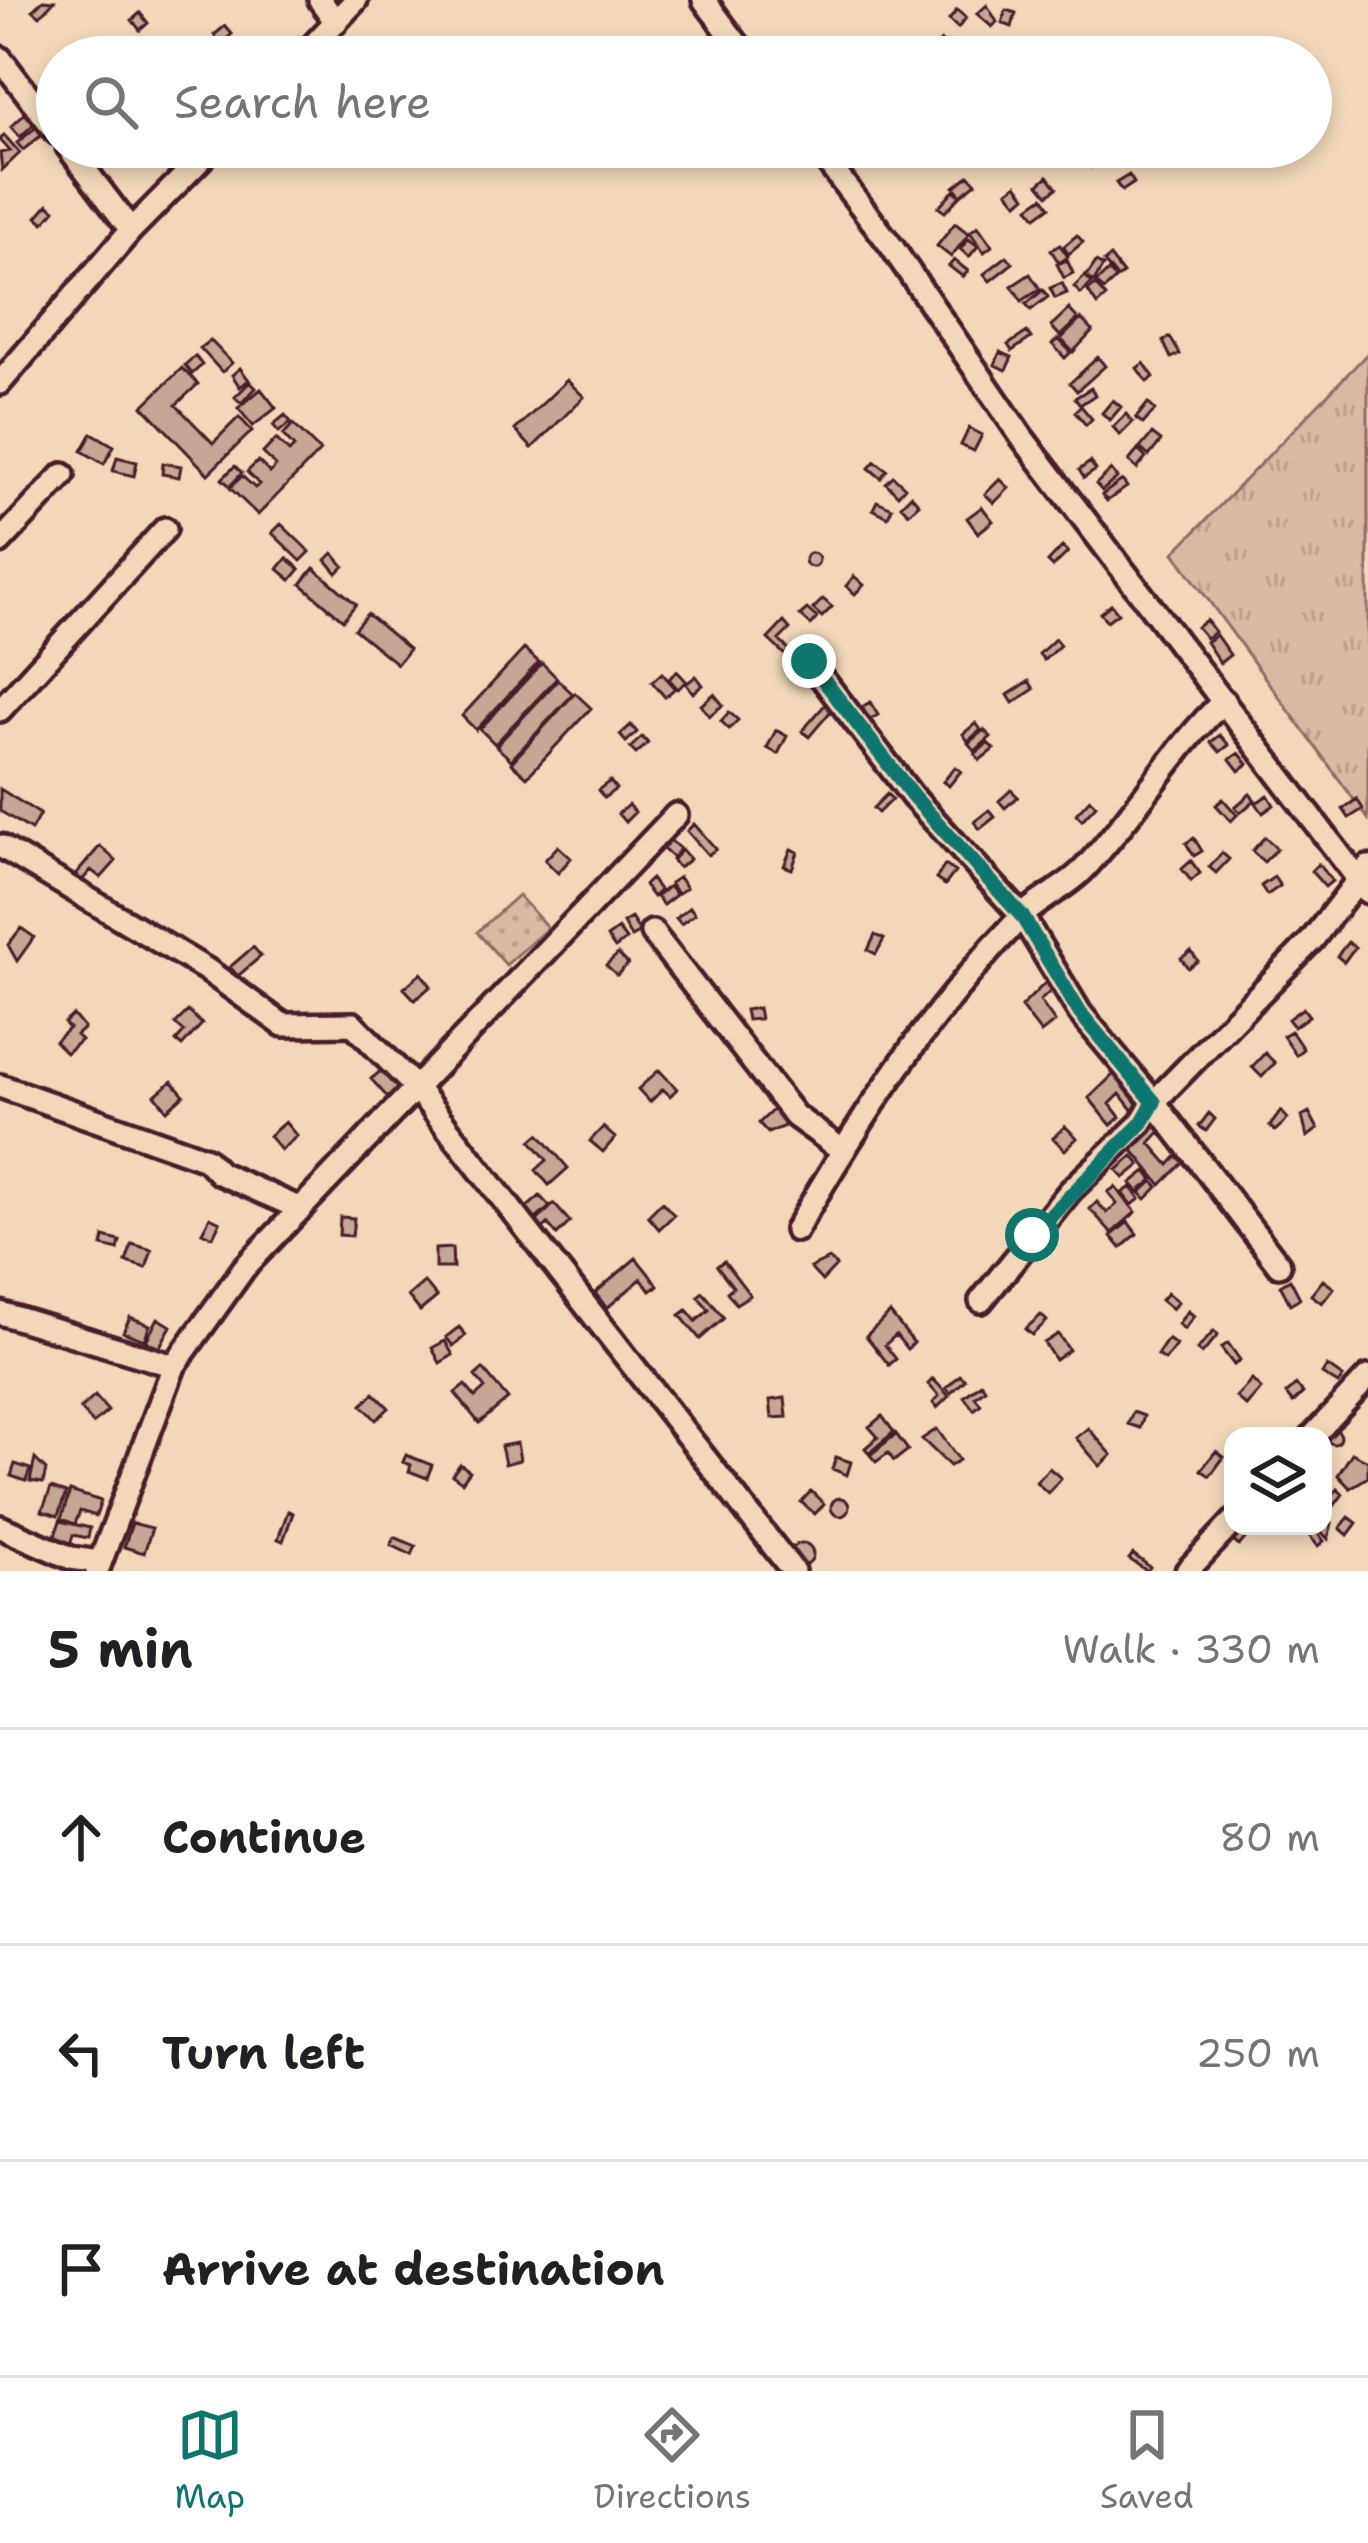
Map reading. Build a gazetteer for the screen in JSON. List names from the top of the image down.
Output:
{
  "page": {
    "search": "Search here",
    "heading": ["5 min", "Walk · 330 m"],
    "list": [
      ["Continue", "80 m"],
      ["Turn left", "250 m"],
      "Arrive at destination"
    ],
    "nav": ["Map", "Directions", "Saved"]
  }
}
